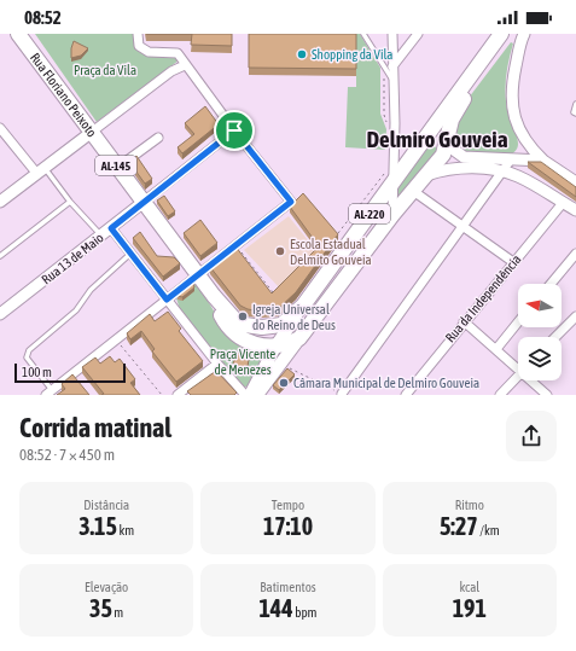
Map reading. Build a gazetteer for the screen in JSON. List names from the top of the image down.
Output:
{
  "streets": {
    "highway": ["Rua Floriano Peixoto", "AL-145", "AL-220"],
    "street": ["Rua 13 de Maio", "Rua da Independência"]
  },
  "crossings": [
    ["Rua Floriano Peixoto", "AL-220"],
    ["Rua Floriano Peixoto", "Rua 13 de Maio"]
  ],
  "districts": ["Delmiro Gouveia"],
  "parks": ["Praça da Vila", "Praça Vicente de Menezes"],
  "places": [
    "Shopping da Vila",
    "Escola Estadual Delmito Gouveia",
    "Igreja Universal do Reino de Deus",
    "Câmara Municipal de Delmiro Gouveia"
  ],
  "scale_bar": "100 m",
  "north": "left",
  "page": {
    "status": "08:52",
    "scale": "100 m",
    "heading": ["Corrida matinal", "08:52 · 7 × 450 m"],
    "stats": [
      ["Distância", "3.15 km"],
      ["Tempo", "17:10"],
      ["Ritmo", "5:27 /km"],
      ["Elevação", "35 m"],
      ["Batimentos", "144 bpm"],
      ["kcal", "191"]
    ]
  }
}
